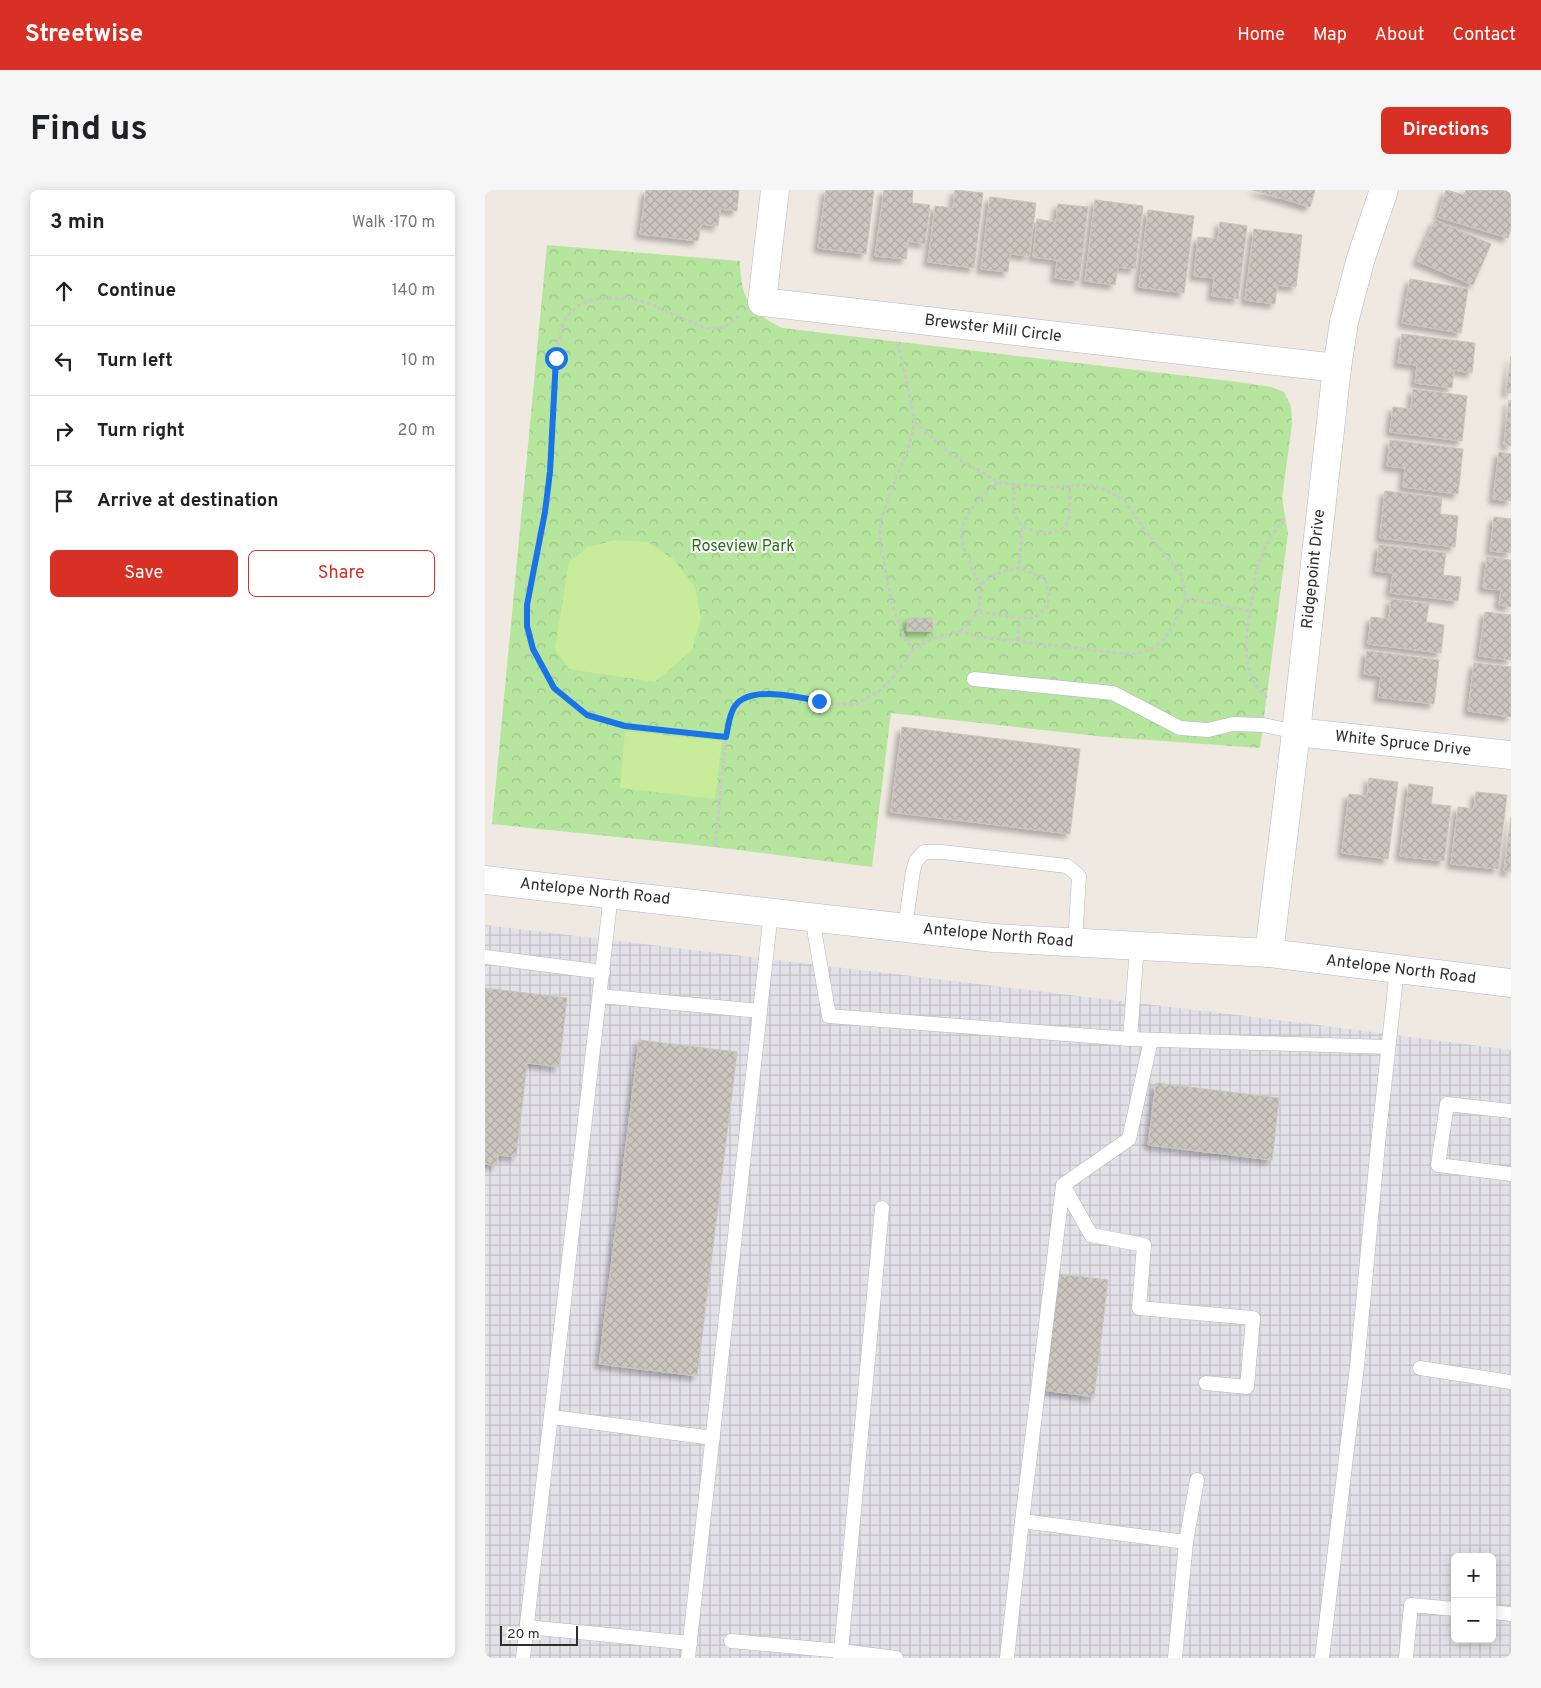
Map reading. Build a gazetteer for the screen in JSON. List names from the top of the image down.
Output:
{
  "streets": {
    "street": [
      "Brewster Mill Circle",
      "Ridgepoint Drive",
      "White Spruce Drive",
      "Antelope North Road"
    ]
  },
  "crossings": [
    ["Brewster Mill Circle", "Ridgepoint Drive"],
    ["Ridgepoint Drive", "White Spruce Drive"],
    ["Ridgepoint Drive", "Antelope North Road"]
  ],
  "parks": ["Roseview Park"],
  "scale_bar": "20 m",
  "page": {
    "header": "Streetwise",
    "nav": [
      "Home",
      "Map",
      "About",
      "Contact"
    ],
    "buttons": [
      "Directions",
      ["Save", "Share"]
    ],
    "title": "Find us",
    "heading": ["3 min", "Walk · 170 m"],
    "list": [
      ["Continue", "140 m"],
      ["Turn left", "10 m"],
      ["Turn right", "20 m"],
      "Arrive at destination"
    ],
    "map_buttons": ["+", "−"],
    "scale": "20 m"
  }
}
